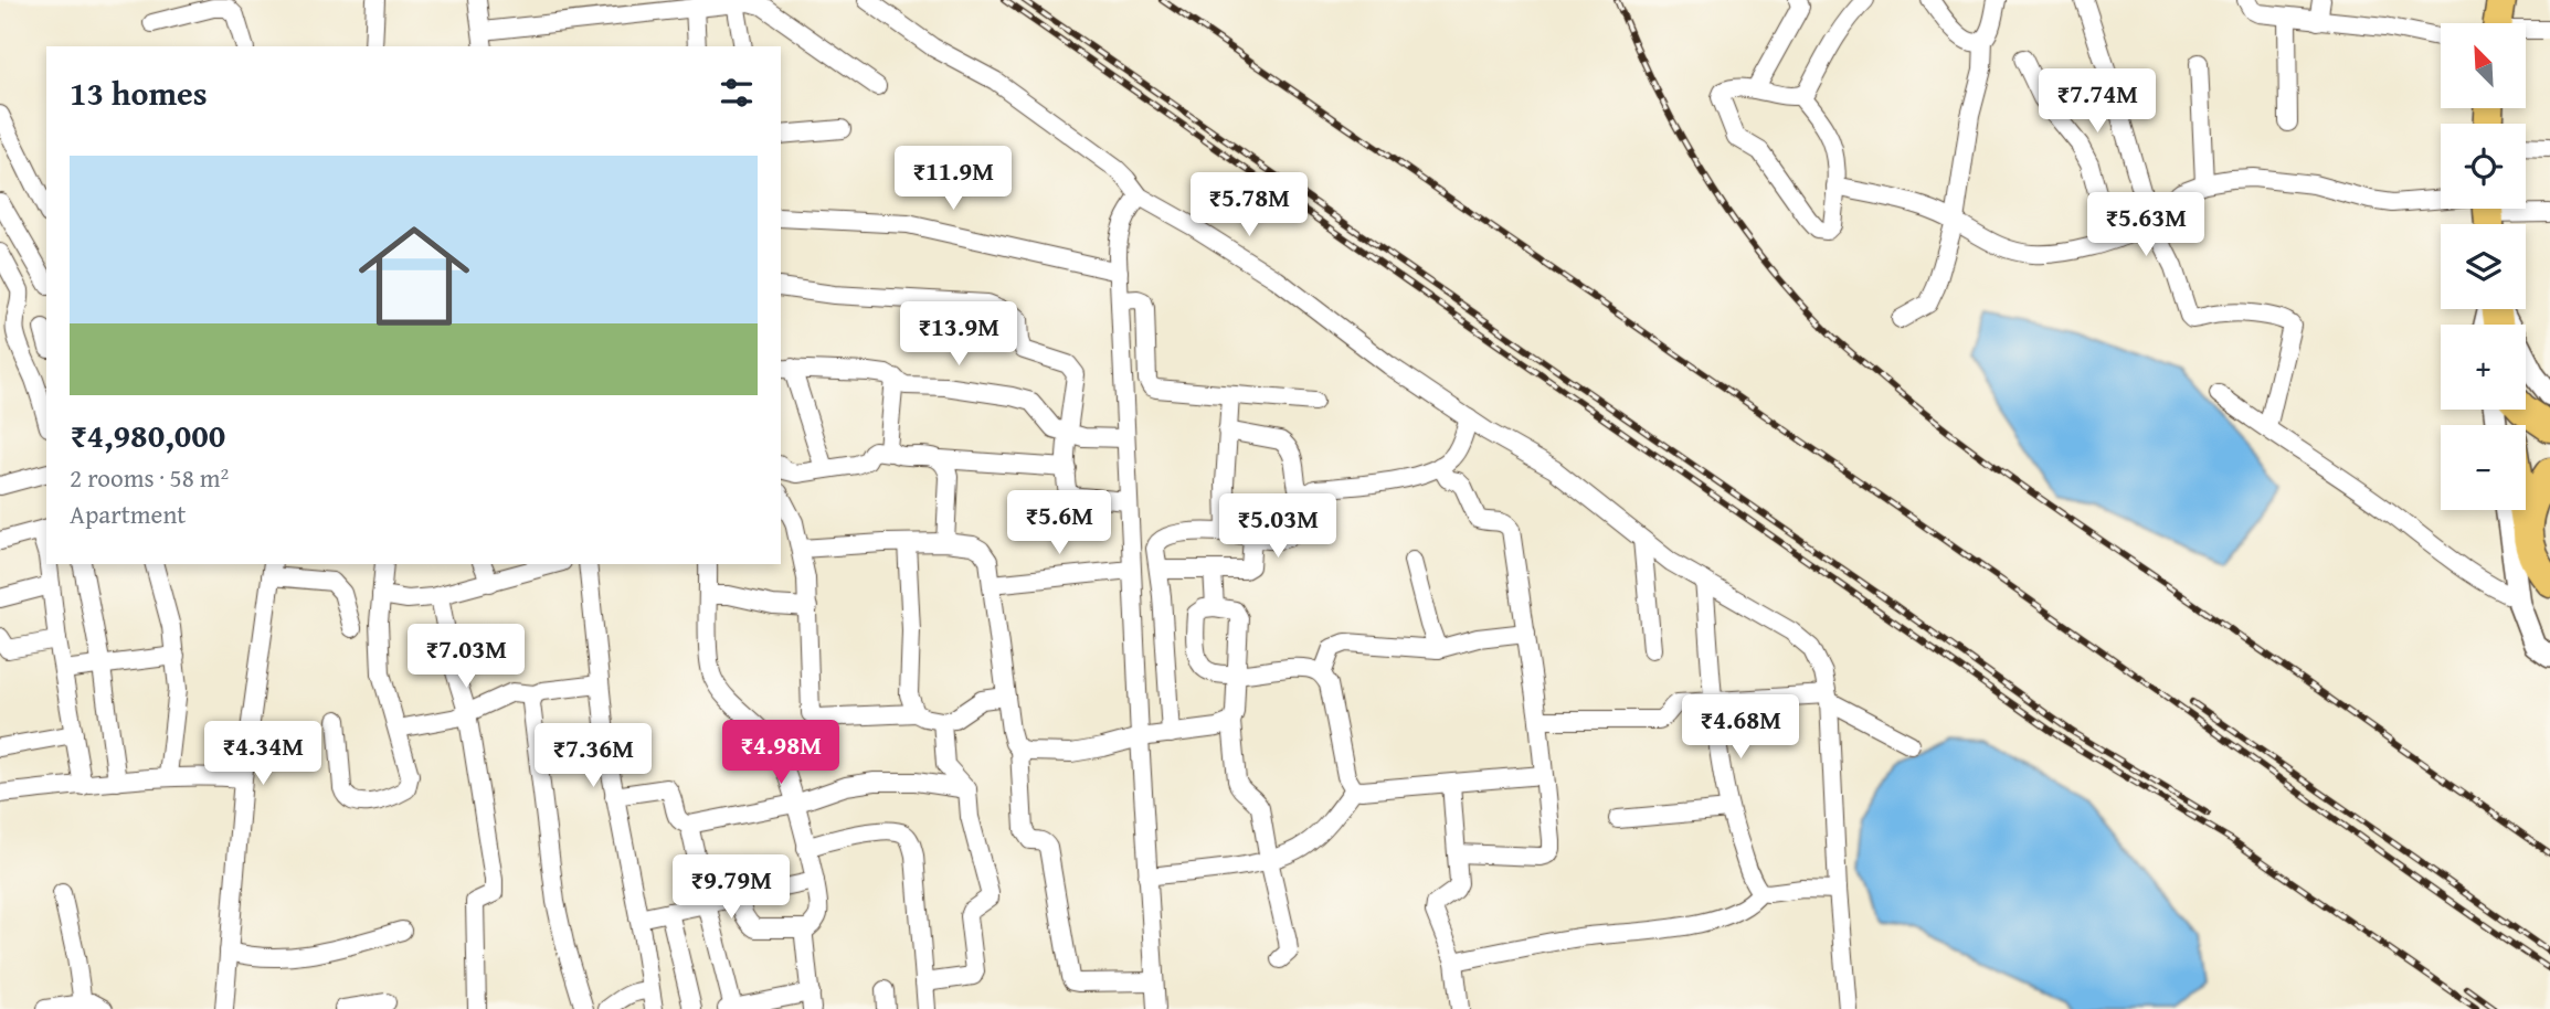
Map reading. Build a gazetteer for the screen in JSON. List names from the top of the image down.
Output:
{
  "north": "top left",
  "page": {
    "map_buttons": ["+", "−"],
    "heading": "13 homes",
    "price": [
      "₹7.74M",
      "₹11.9M",
      "₹5.78M",
      "₹5.63M",
      "₹13.9M",
      "₹5.6M",
      "₹5.03M",
      "₹7.03M",
      "₹4.68M",
      "₹4.98M",
      "₹4.34M",
      "₹7.36M",
      "₹9.79M"
    ],
    "list": [
      {
        "name": "₹4,980,000",
        "note": "2 rooms · 58 m² · Apartment"
      }
    ]
  }
}
